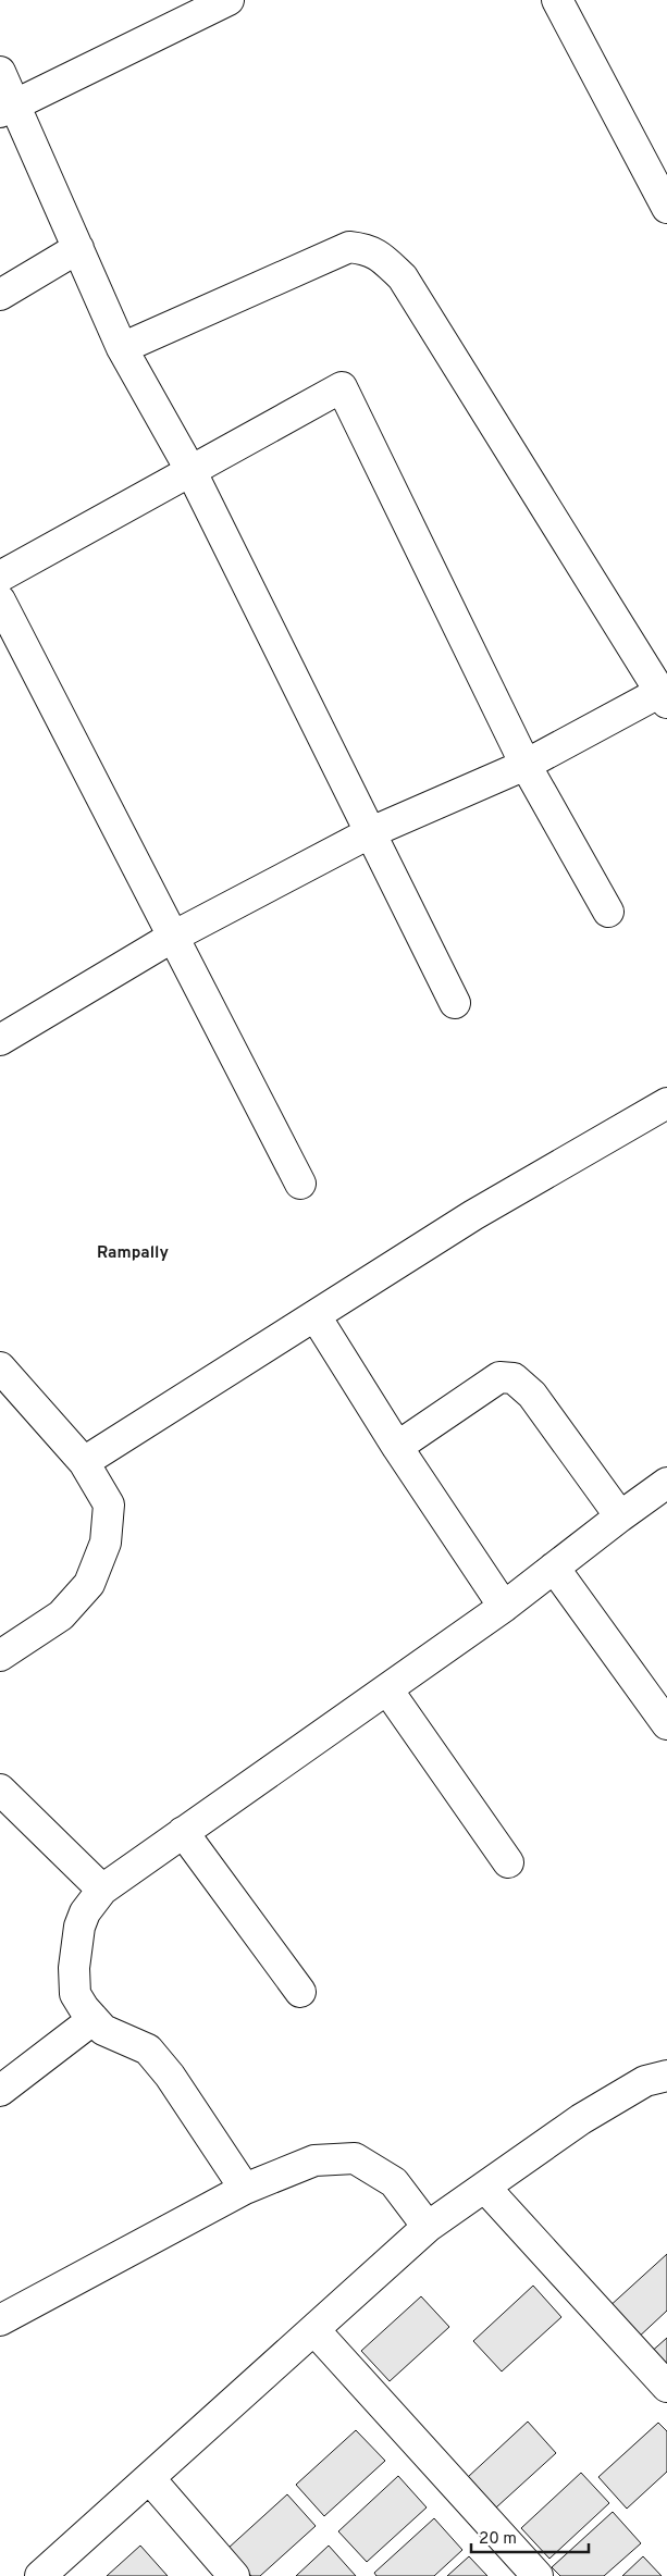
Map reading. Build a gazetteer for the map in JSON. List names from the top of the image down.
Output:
{
  "districts": ["Rampally"],
  "scale_bar": "20 m"
}
